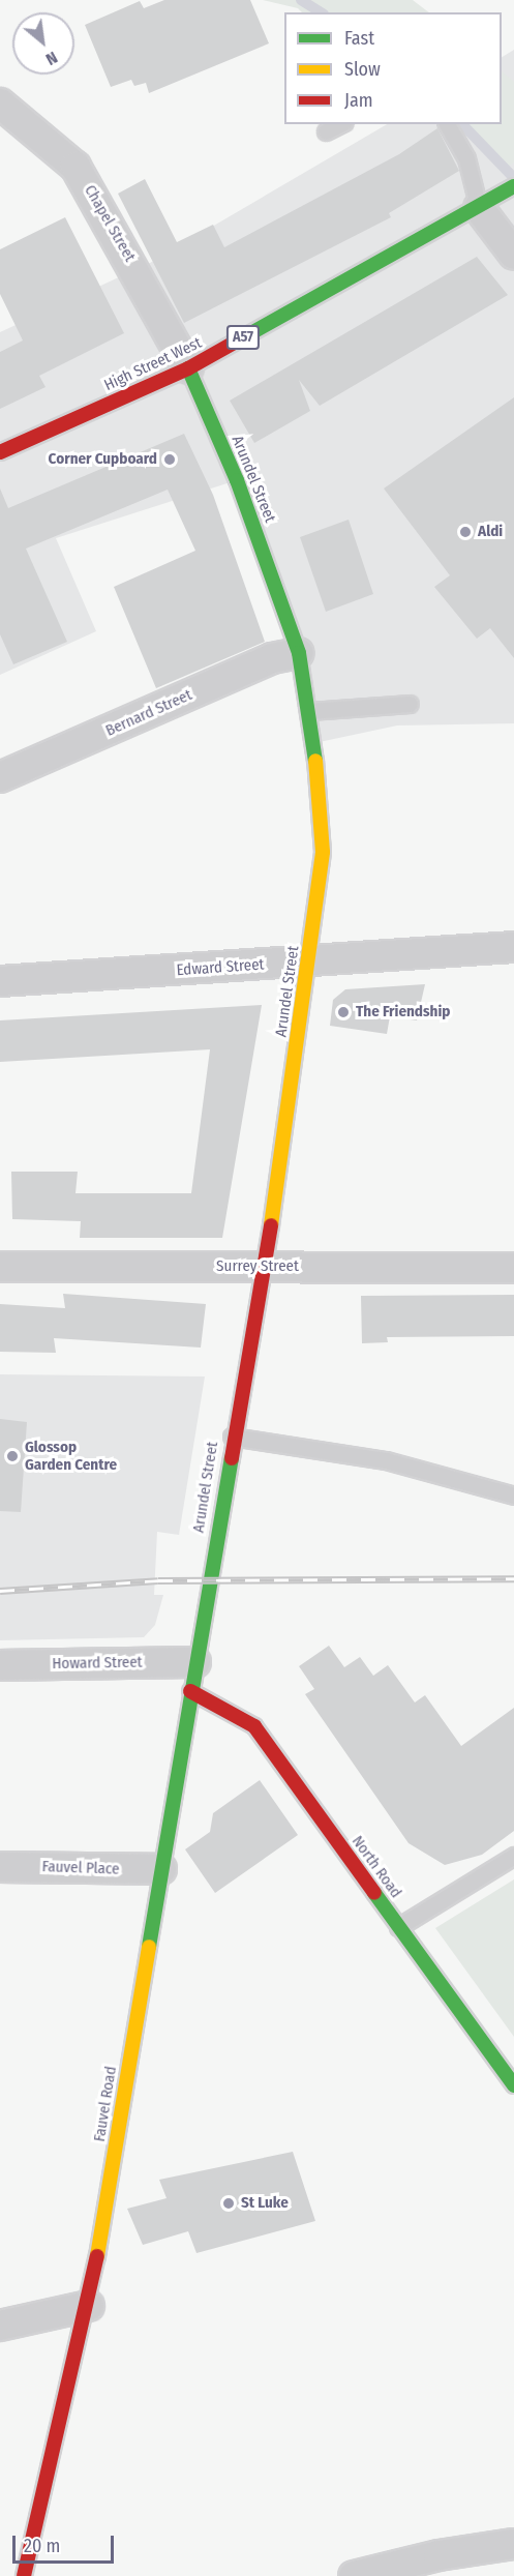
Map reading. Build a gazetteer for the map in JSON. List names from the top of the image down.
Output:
{
  "streets": {
    "street": [
      "Chapel Street",
      "A57",
      "High Street West",
      "Arundel Street",
      "Bernard Street",
      "Edward Street",
      "Surrey Street",
      "Howard Street",
      "North Road",
      "Fauvel Place",
      "Fauvel Road"
    ]
  },
  "crossings": [
    ["Chapel Street", "High Street West"],
    ["Chapel Street", "Arundel Street"],
    ["A57", "High Street West"],
    ["High Street West", "Arundel Street"],
    ["Arundel Street", "Bernard Street"],
    ["Arundel Street", "Edward Street"],
    ["Arundel Street", "Surrey Street"],
    ["Arundel Street", "Howard Street"],
    ["Arundel Street", "Fauvel Road"],
    ["Howard Street", "Fauvel Road"],
    ["North Road", "Fauvel Road"],
    ["Fauvel Place", "Fauvel Road"]
  ],
  "places": [
    "Corner Cupboard",
    "Aldi",
    "The Friendship",
    "Glossop Garden Centre",
    "St Luke"
  ],
  "legend": ["Fast", "Slow", "Jam"],
  "scale_bar": "20 m",
  "north": "bottom right"
}
